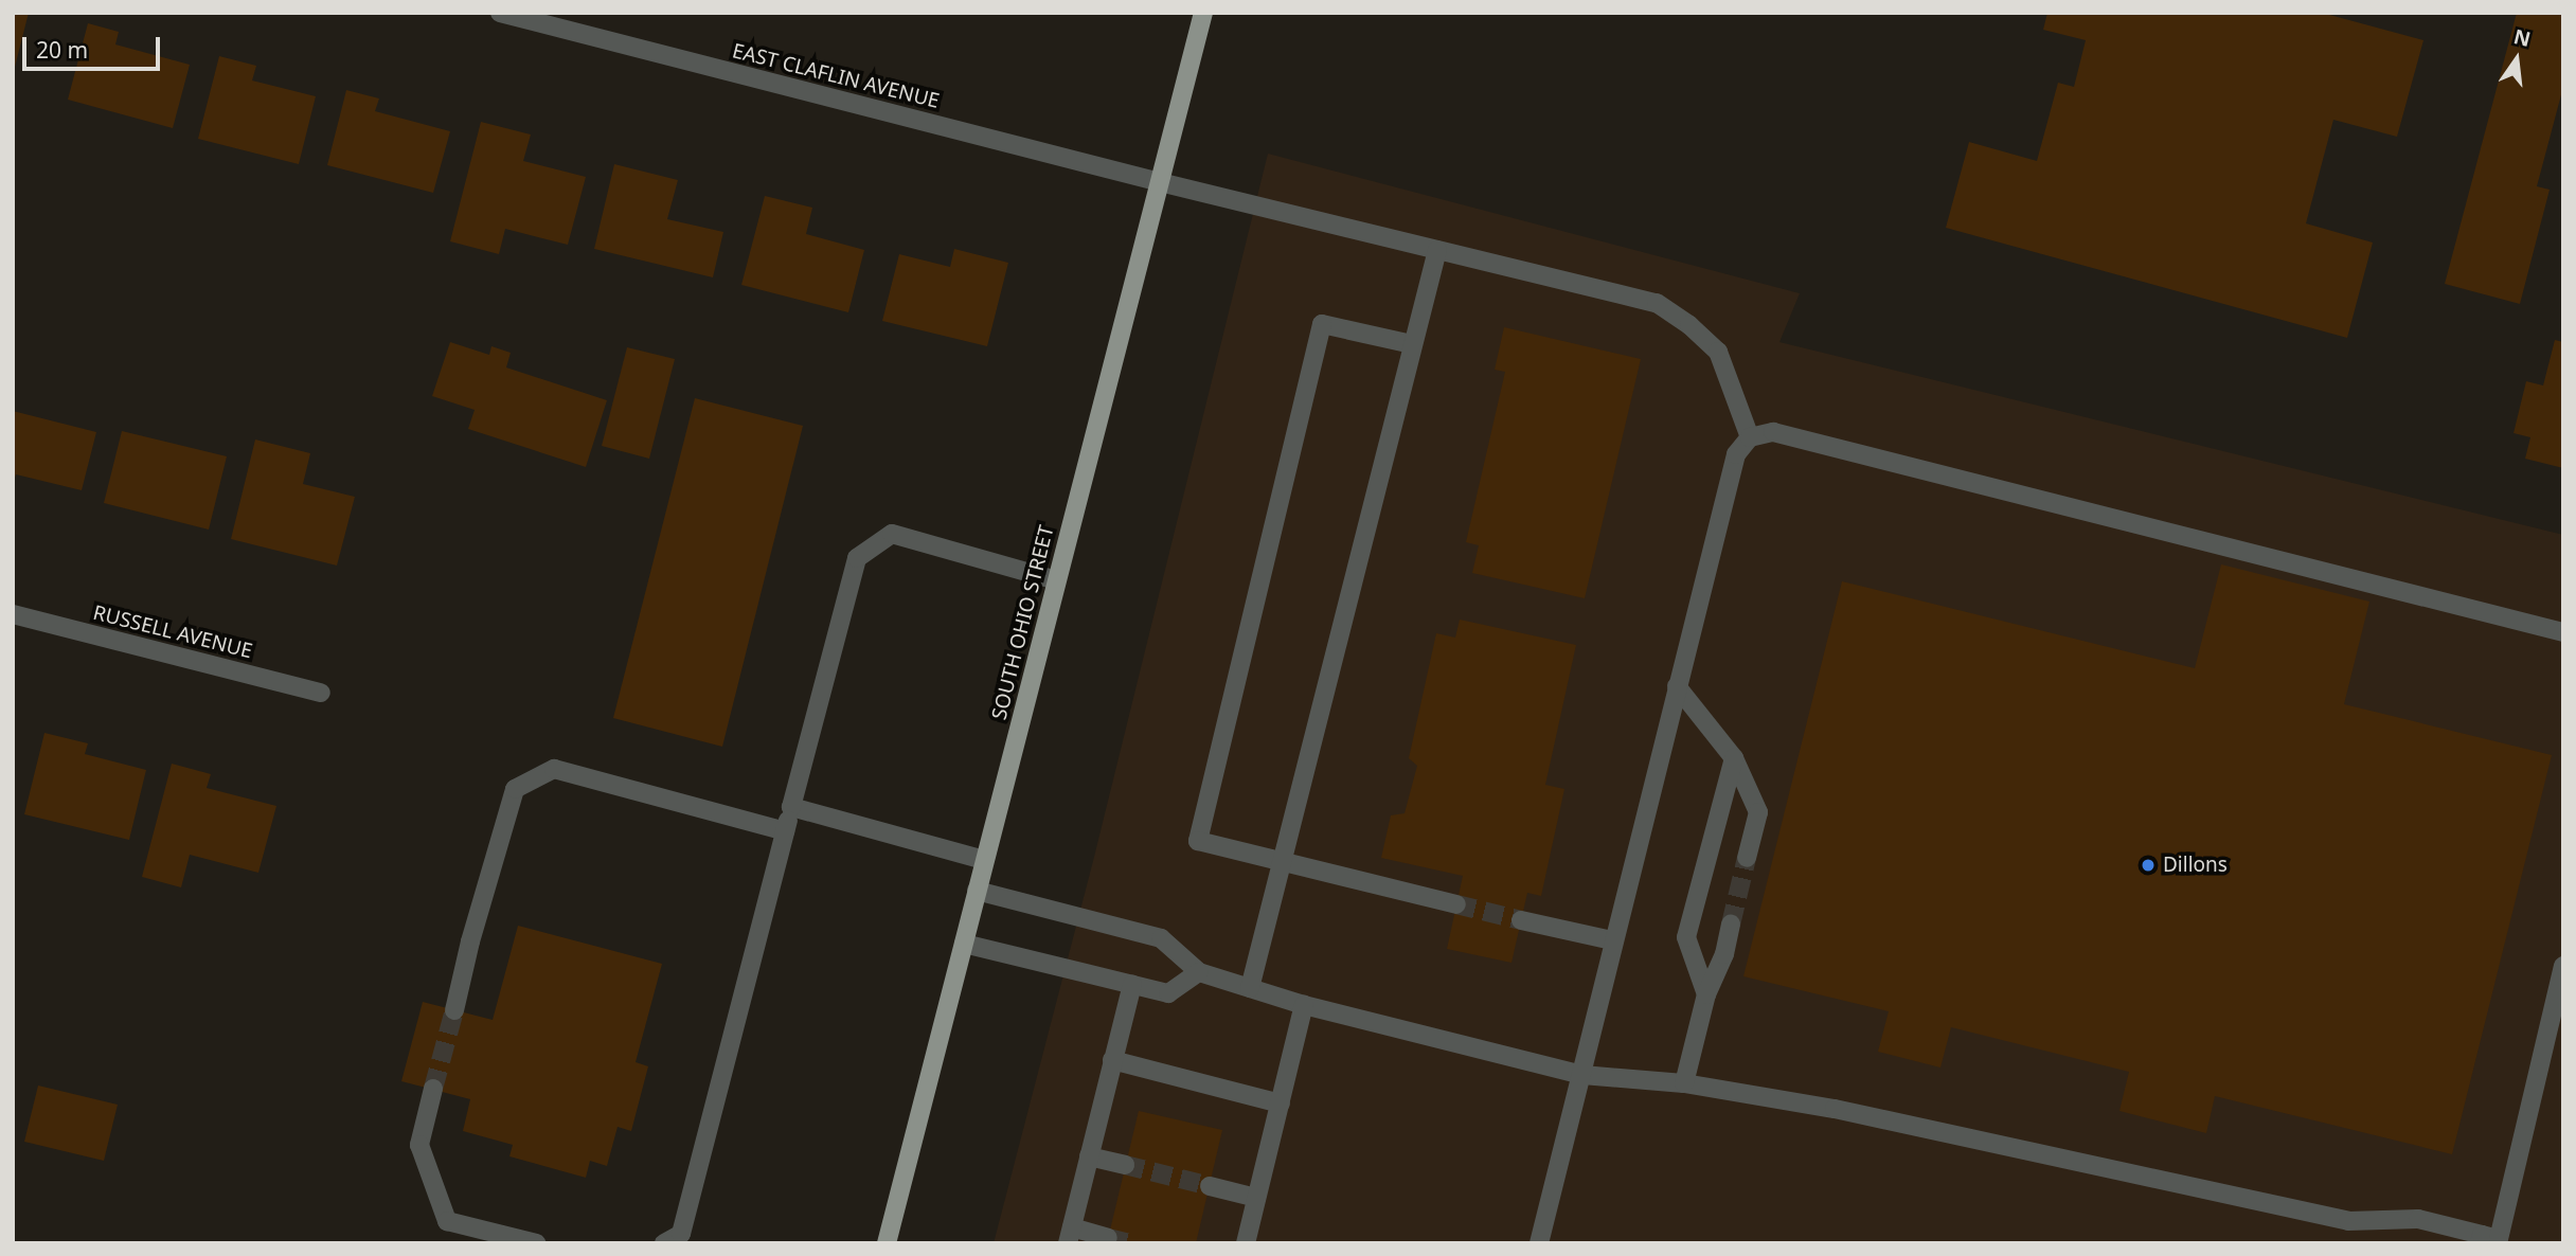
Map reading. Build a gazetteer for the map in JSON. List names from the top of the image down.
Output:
{
  "streets": {
    "main road": ["SOUTH OHIO STREET"],
    "street": ["EAST CLAFLIN AVENUE", "RUSSELL AVENUE"]
  },
  "crossings": [
    ["EAST CLAFLIN AVENUE", "SOUTH OHIO STREET"]
  ],
  "places": ["Dillons"],
  "scale_bar": "20 m",
  "north": "top"
}
